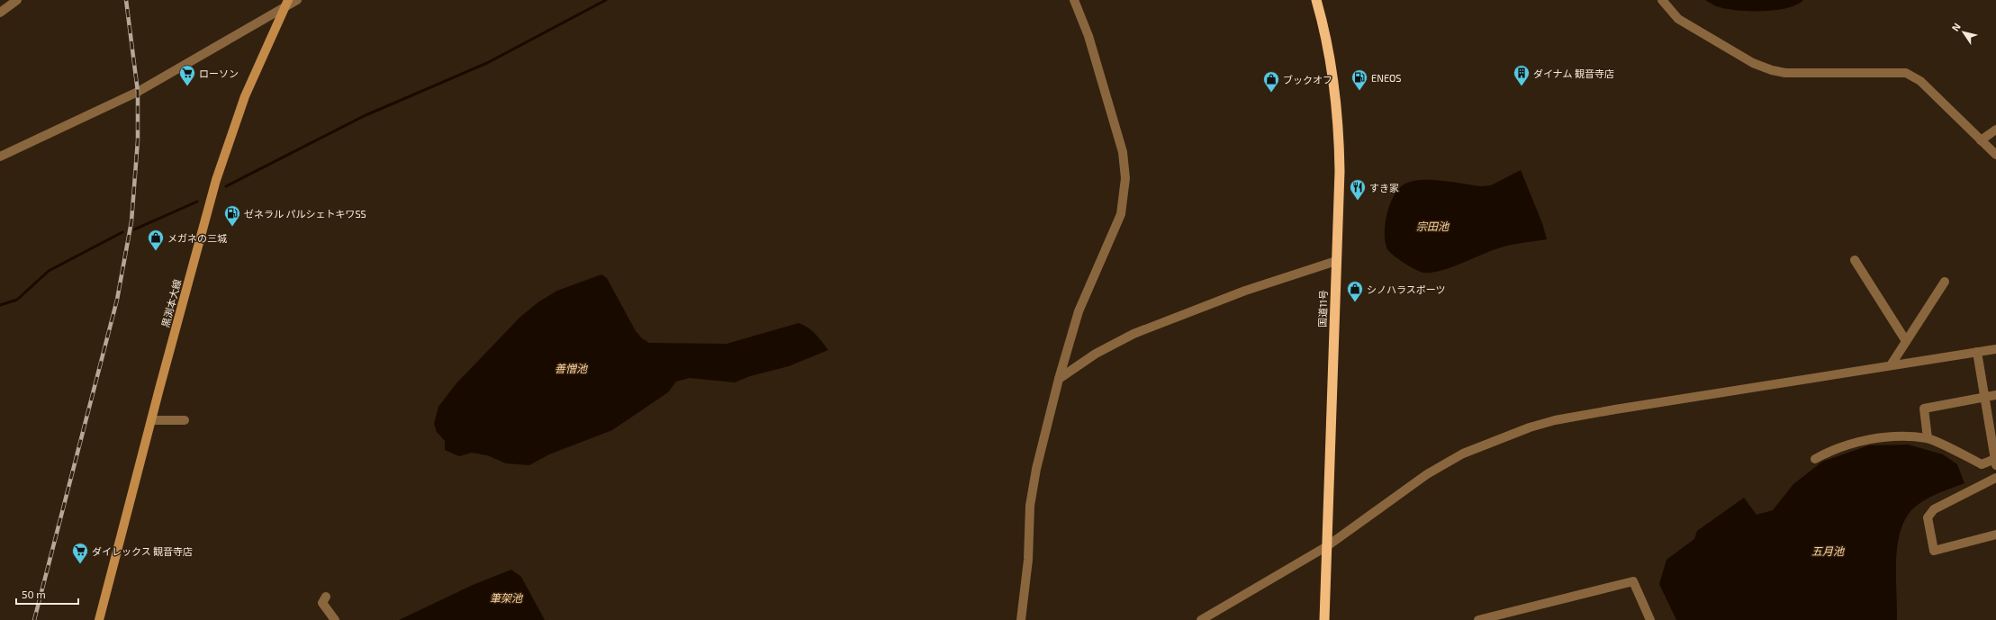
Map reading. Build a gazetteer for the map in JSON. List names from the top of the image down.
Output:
{
  "streets": {
    "highway": ["国道11号"],
    "main road": ["黒渕本大線"]
  },
  "water": [
    "宗田池",
    "善憎池",
    "五月池",
    "筆架池"
  ],
  "places": {
    "supermarket": ["ローソン", "ダイレックス 観音寺店"],
    "building": ["ダイナム 観音寺店"],
    "fuel station": ["ENEOS", "ゼネラル パルシェトキワSS"],
    "shop": ["ブックオフ", "メガネの三城", "シノハラスポーツ"],
    "restaurant": ["すき家"]
  },
  "scale_bar": "50 m",
  "north": "top left"
}
